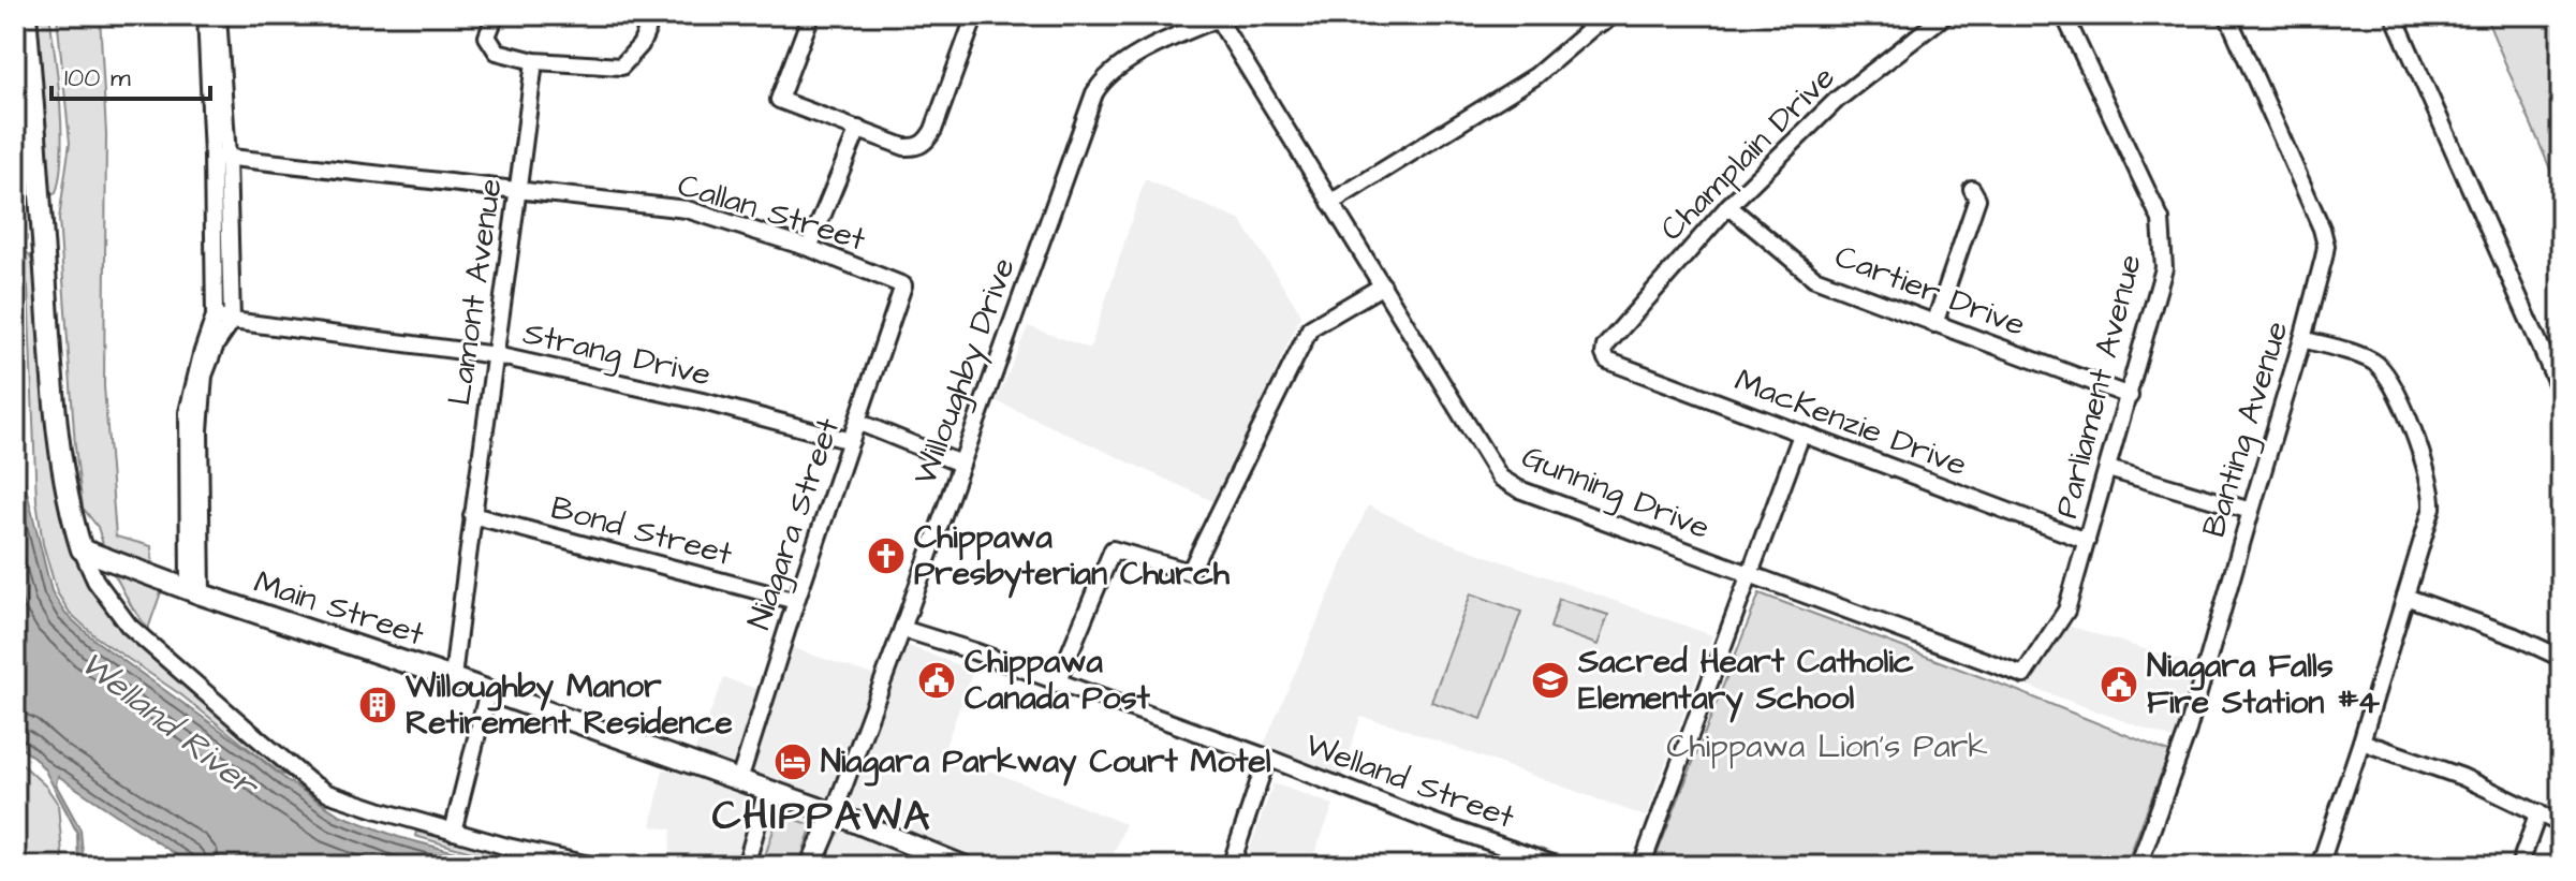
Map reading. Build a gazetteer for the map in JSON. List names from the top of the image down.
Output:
{
  "streets": {
    "main road": ["Main Street"],
    "street": [
      "Champlain Drive",
      "Callan Street",
      "Cartier Drive",
      "Lamont Avenue",
      "Strang Drive",
      "Willoughby Drive",
      "Parliament Avenue",
      "MacKenzie Drive",
      "Banting Avenue",
      "Gunning Drive",
      "Niagara Street",
      "Bond Street",
      "Welland Street"
    ]
  },
  "crossings": [
    ["Champlain Drive", "Cartier Drive"],
    ["Champlain Drive", "MacKenzie Drive"],
    ["Callan Street", "Lamont Avenue"],
    ["Callan Street", "Niagara Street"],
    ["Cartier Drive", "Parliament Avenue"],
    ["Lamont Avenue", "Strang Drive"],
    ["Lamont Avenue", "Bond Street"],
    ["Lamont Avenue", "Main Street"],
    ["Strang Drive", "Niagara Street"],
    ["Willoughby Drive", "Gunning Drive"],
    ["Willoughby Drive", "Main Street"],
    ["Willoughby Drive", "Welland Street"],
    ["Parliament Avenue", "MacKenzie Drive"],
    ["Parliament Avenue", "Gunning Drive"],
    ["Niagara Street", "Bond Street"],
    ["Niagara Street", "Main Street"]
  ],
  "districts": ["CHIPPAWA"],
  "water": ["Welland River"],
  "parks": ["Chippawa Lion's Park"],
  "places": {
    "church": ["Chippawa Presbyterian Church"],
    "public building": ["Chippawa Canada Post", "Niagara Falls Fire Station #4"],
    "school or university": ["Sacred Heart Catholic Elementary School"],
    "building": ["Willoughby Manor Retirement Residence"],
    "hotel": ["Niagara Parkway Court Motel"]
  },
  "scale_bar": "100 m"
}
